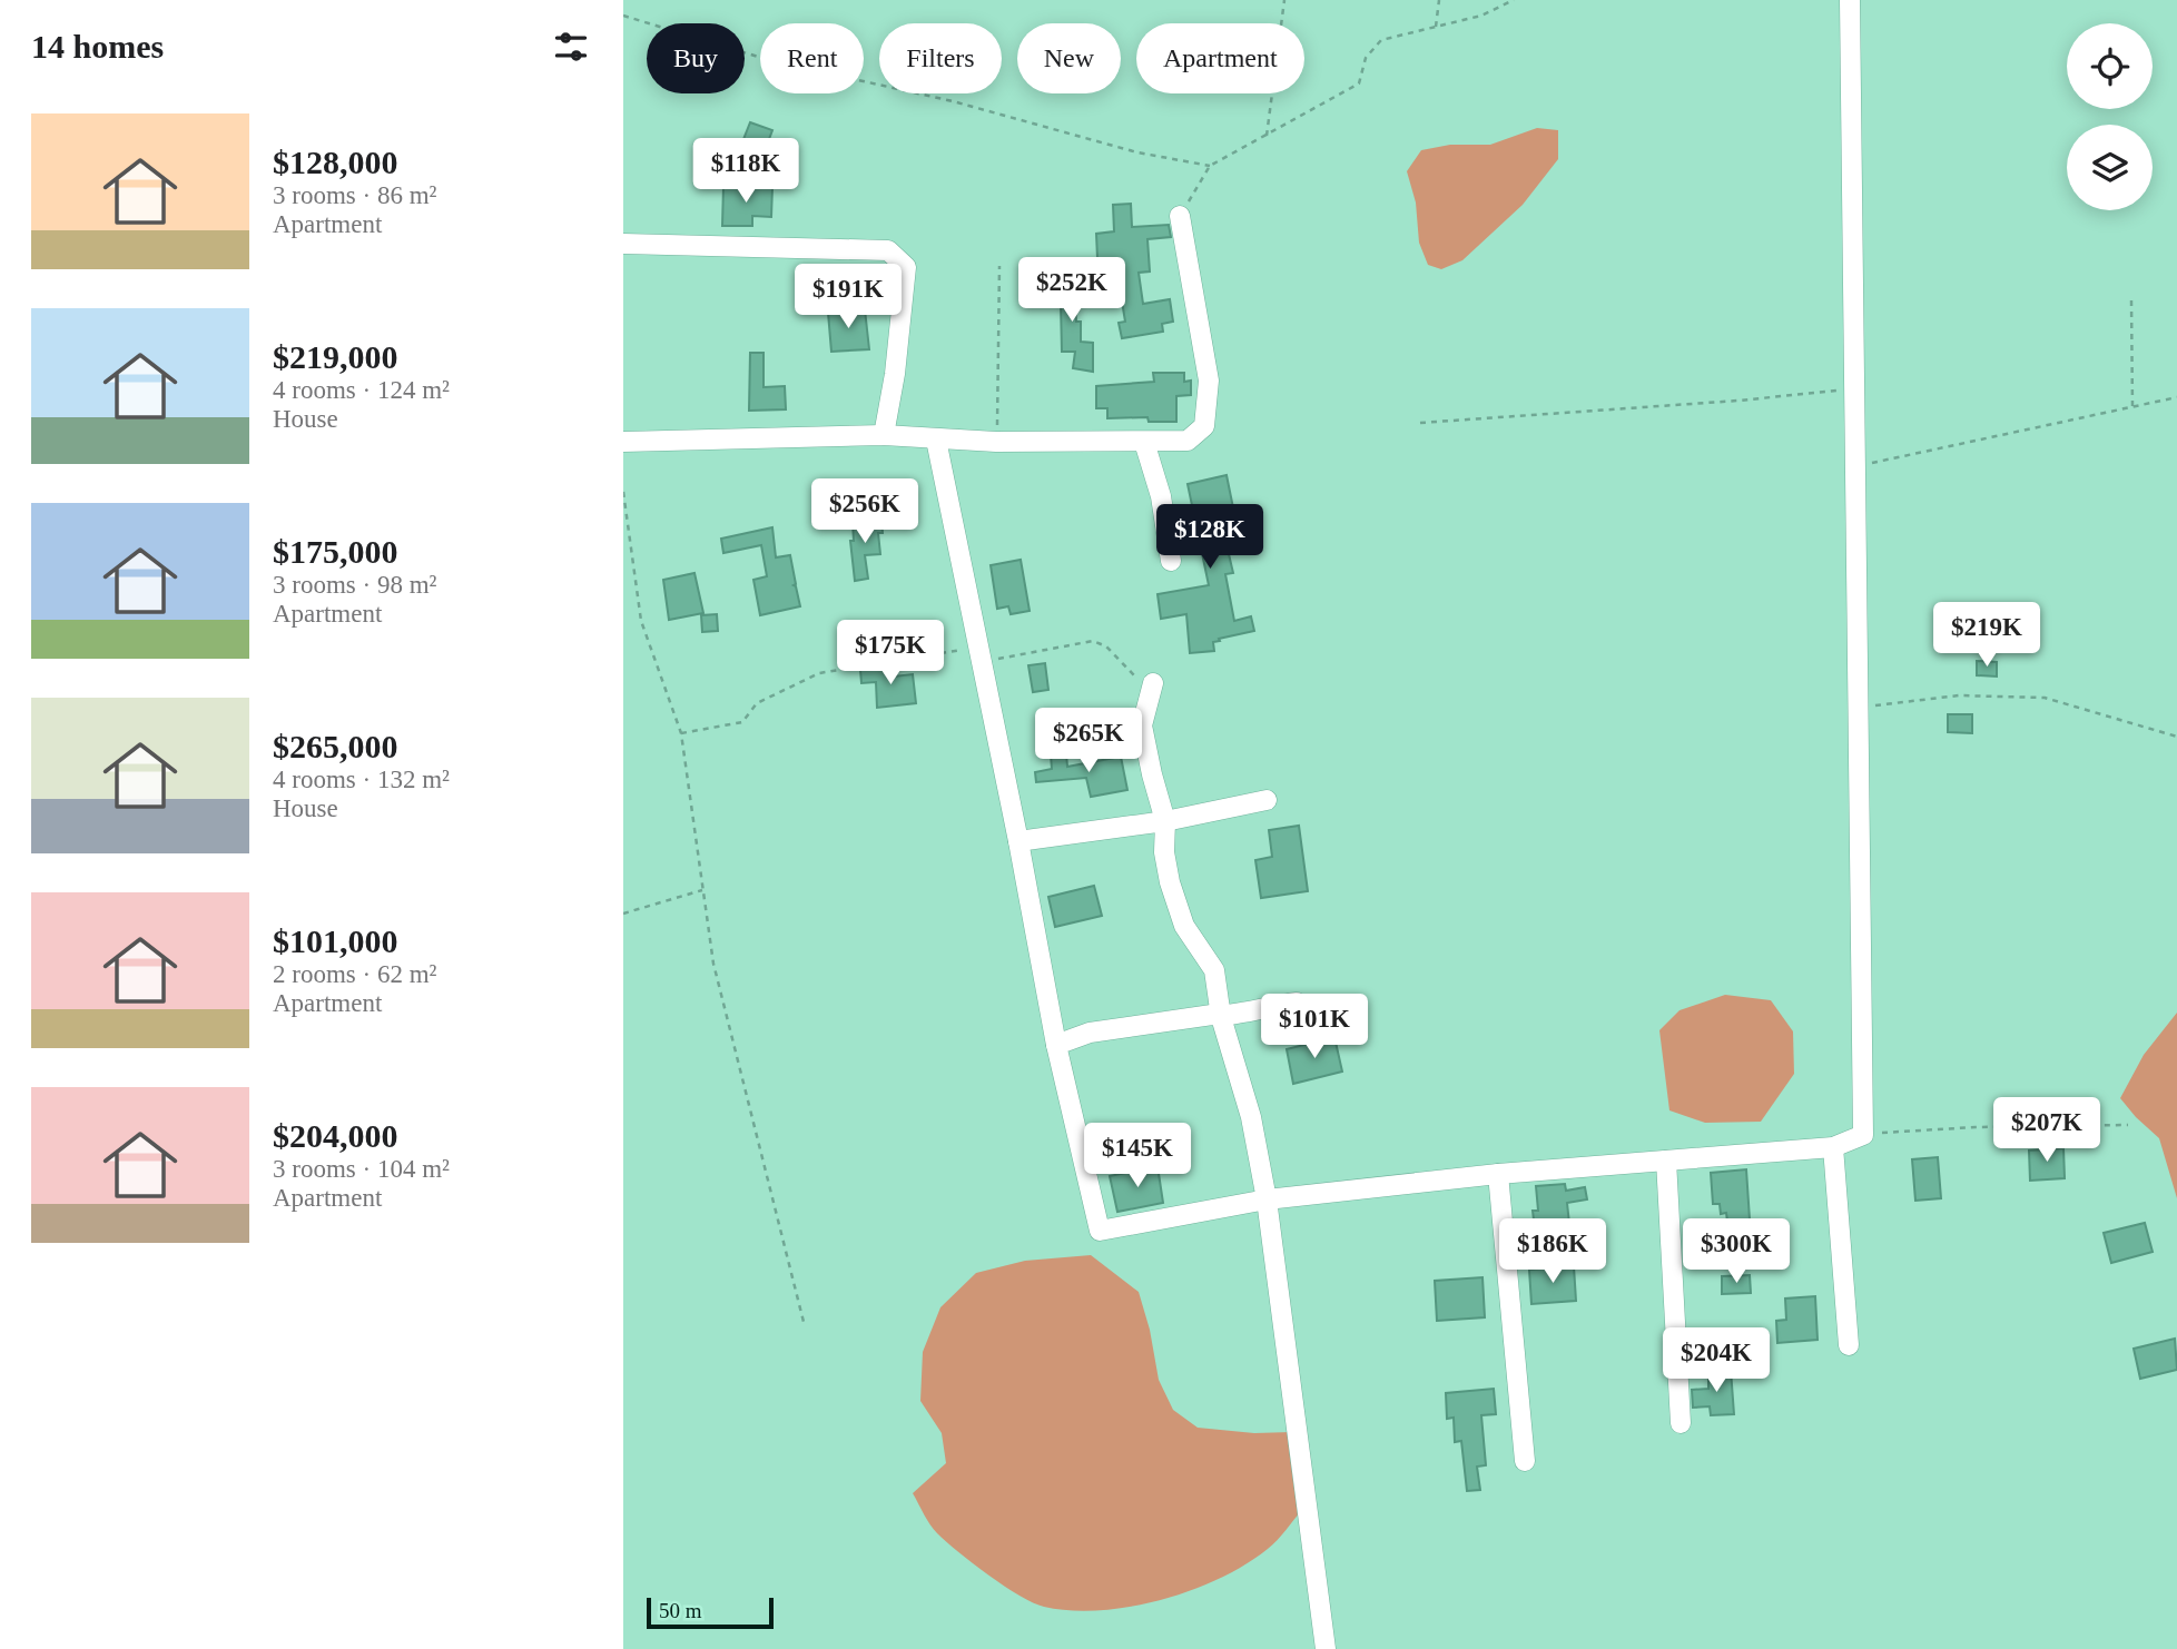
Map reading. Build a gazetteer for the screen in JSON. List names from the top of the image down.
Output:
{
  "scale_bar": "50 m",
  "page": {
    "heading": "14 homes",
    "chip": [
      "Buy",
      "Rent",
      "Filters",
      "New",
      "Apartment"
    ],
    "list": [
      {
        "name": "$128,000",
        "note": "3 rooms · 86 m² · Apartment"
      },
      {
        "name": "$219,000",
        "note": "4 rooms · 124 m² · House"
      },
      {
        "name": "$175,000",
        "note": "3 rooms · 98 m² · Apartment"
      },
      {
        "name": "$265,000",
        "note": "4 rooms · 132 m² · House"
      },
      {
        "name": "$101,000",
        "note": "2 rooms · 62 m² · Apartment"
      },
      {
        "name": "$204,000",
        "note": "3 rooms · 104 m² · Apartment"
      }
    ],
    "price": [
      "$118K",
      "$252K",
      "$191K",
      "$256K",
      "$128K",
      "$219K",
      "$175K",
      "$265K",
      "$101K",
      "$207K",
      "$145K",
      "$186K",
      "$300K",
      "$204K"
    ],
    "scale": "50 m"
  }
}
